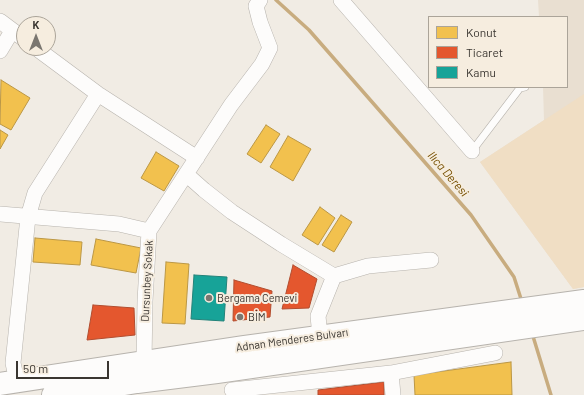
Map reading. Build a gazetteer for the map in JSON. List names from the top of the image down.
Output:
{
  "streets": {
    "main road": ["Adnan Menderes Bulvarı"],
    "street": ["Dursunbey Sokak"]
  },
  "crossings": [
    ["Dursunbey Sokak", "Adnan Menderes Bulvarı"]
  ],
  "water": ["Ilıca Deresi"],
  "places": ["Bergama Cemevi", "BİM"],
  "legend": ["Konut", "Ticaret", "Kamu"],
  "scale_bar": "50 m",
  "north": "top"
}
